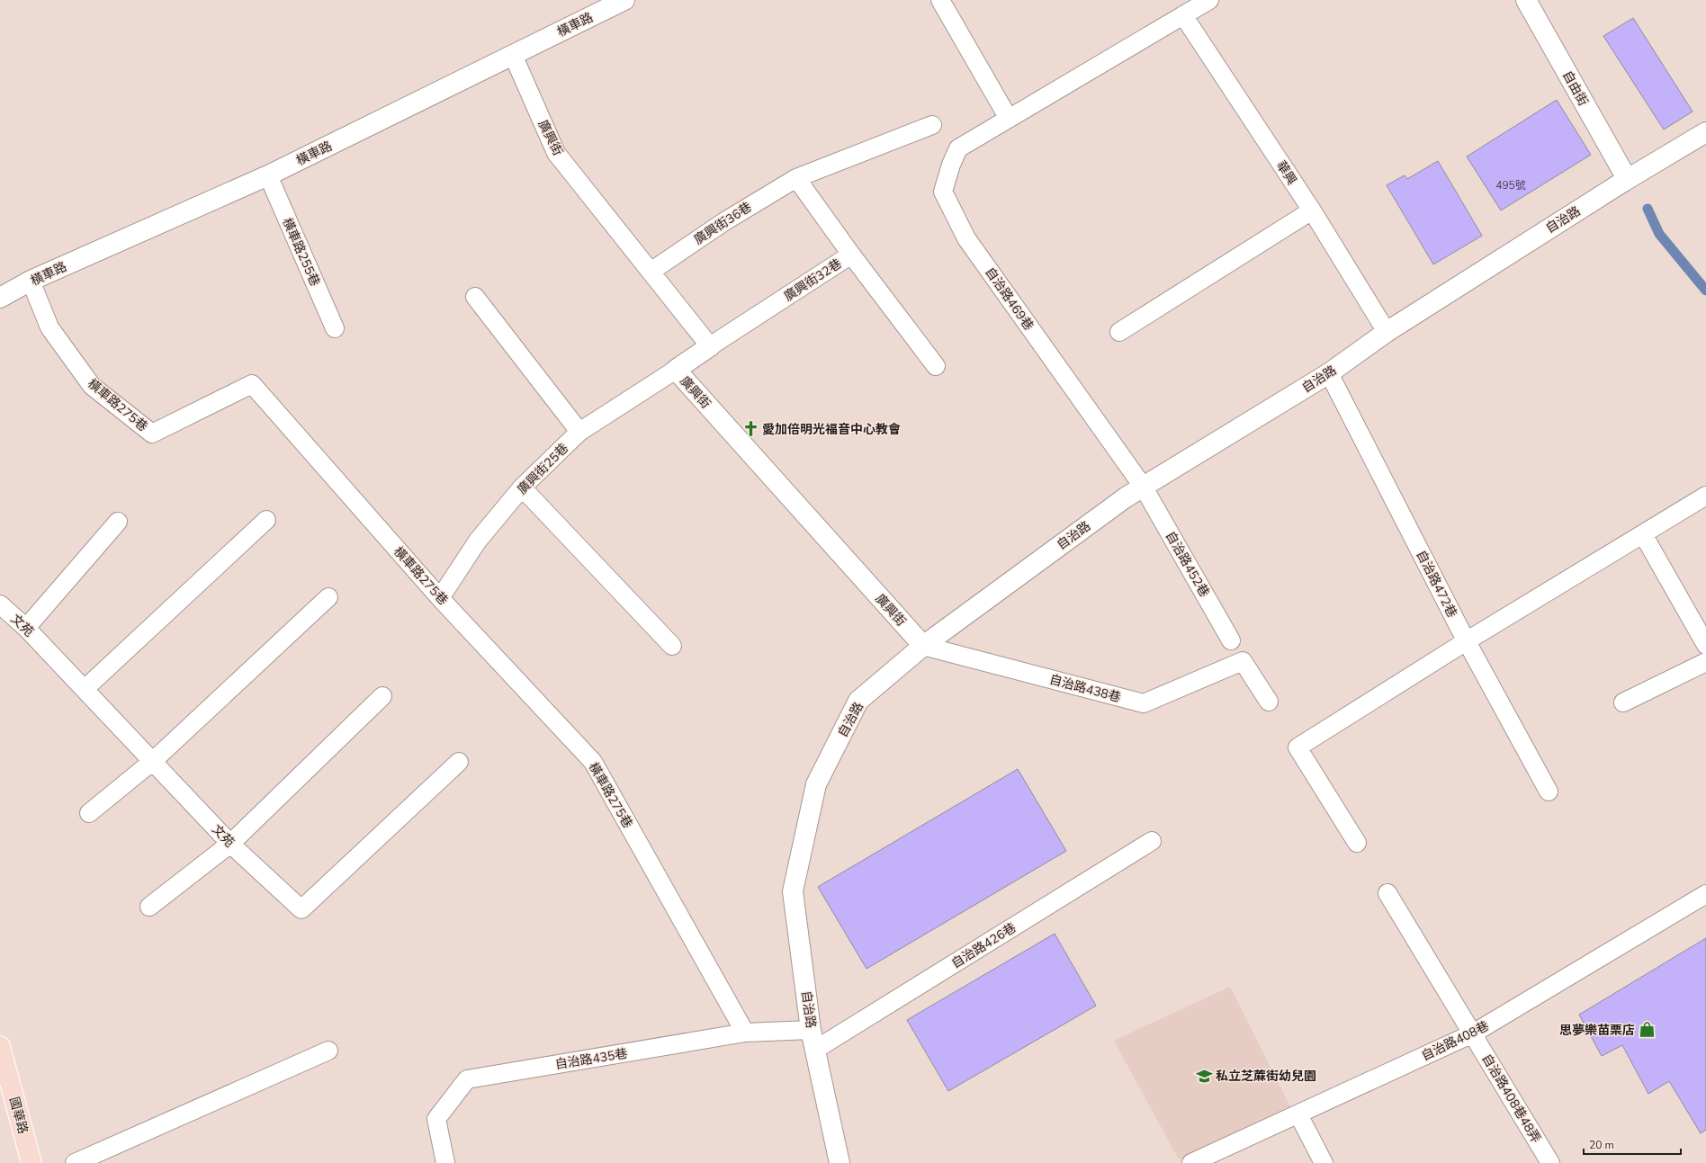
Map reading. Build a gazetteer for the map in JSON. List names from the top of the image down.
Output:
{
  "streets": {
    "main road": ["國華路"],
    "street": [
      "橫車路",
      "自由街",
      "廣興街",
      "自治路"
    ],
    "lane": [
      "華興",
      "廣興街36巷",
      "橫車路255巷",
      "廣興街32巷",
      "自治路469巷",
      "橫車路275巷",
      "廣興街25巷",
      "自治路452巷",
      "自治路472巷",
      "文苑",
      "自治路438巷",
      "自治路426巷",
      "自治路408巷",
      "自治路435巷",
      "自治路408巷48弄"
    ]
  },
  "crossings": [
    ["橫車路", "廣興街"],
    ["橫車路", "橫車路255巷"],
    ["橫車路", "橫車路275巷"],
    ["自由街", "自治路"],
    ["廣興街", "自治路"],
    ["廣興街", "廣興街36巷"],
    ["廣興街", "廣興街32巷"],
    ["廣興街", "廣興街25巷"],
    ["廣興街", "自治路438巷"],
    ["華興", "自治路"],
    ["自治路", "自治路469巷"],
    ["自治路", "自治路452巷"],
    ["自治路", "自治路472巷"],
    ["自治路", "自治路438巷"],
    ["自治路", "自治路426巷"],
    ["自治路", "自治路435巷"],
    ["自治路469巷", "自治路452巷"],
    ["橫車路275巷", "廣興街25巷"],
    ["橫車路275巷", "自治路435巷"],
    ["自治路408巷", "自治路408巷48弄"]
  ],
  "places": {
    "church": ["愛加倍明光福音中心教會"],
    "shop": ["思夢樂苗栗店"],
    "school or university": ["私立芝蔴街幼兒園"]
  },
  "house_numbers": ["495號"],
  "scale_bar": "20 m"
}
